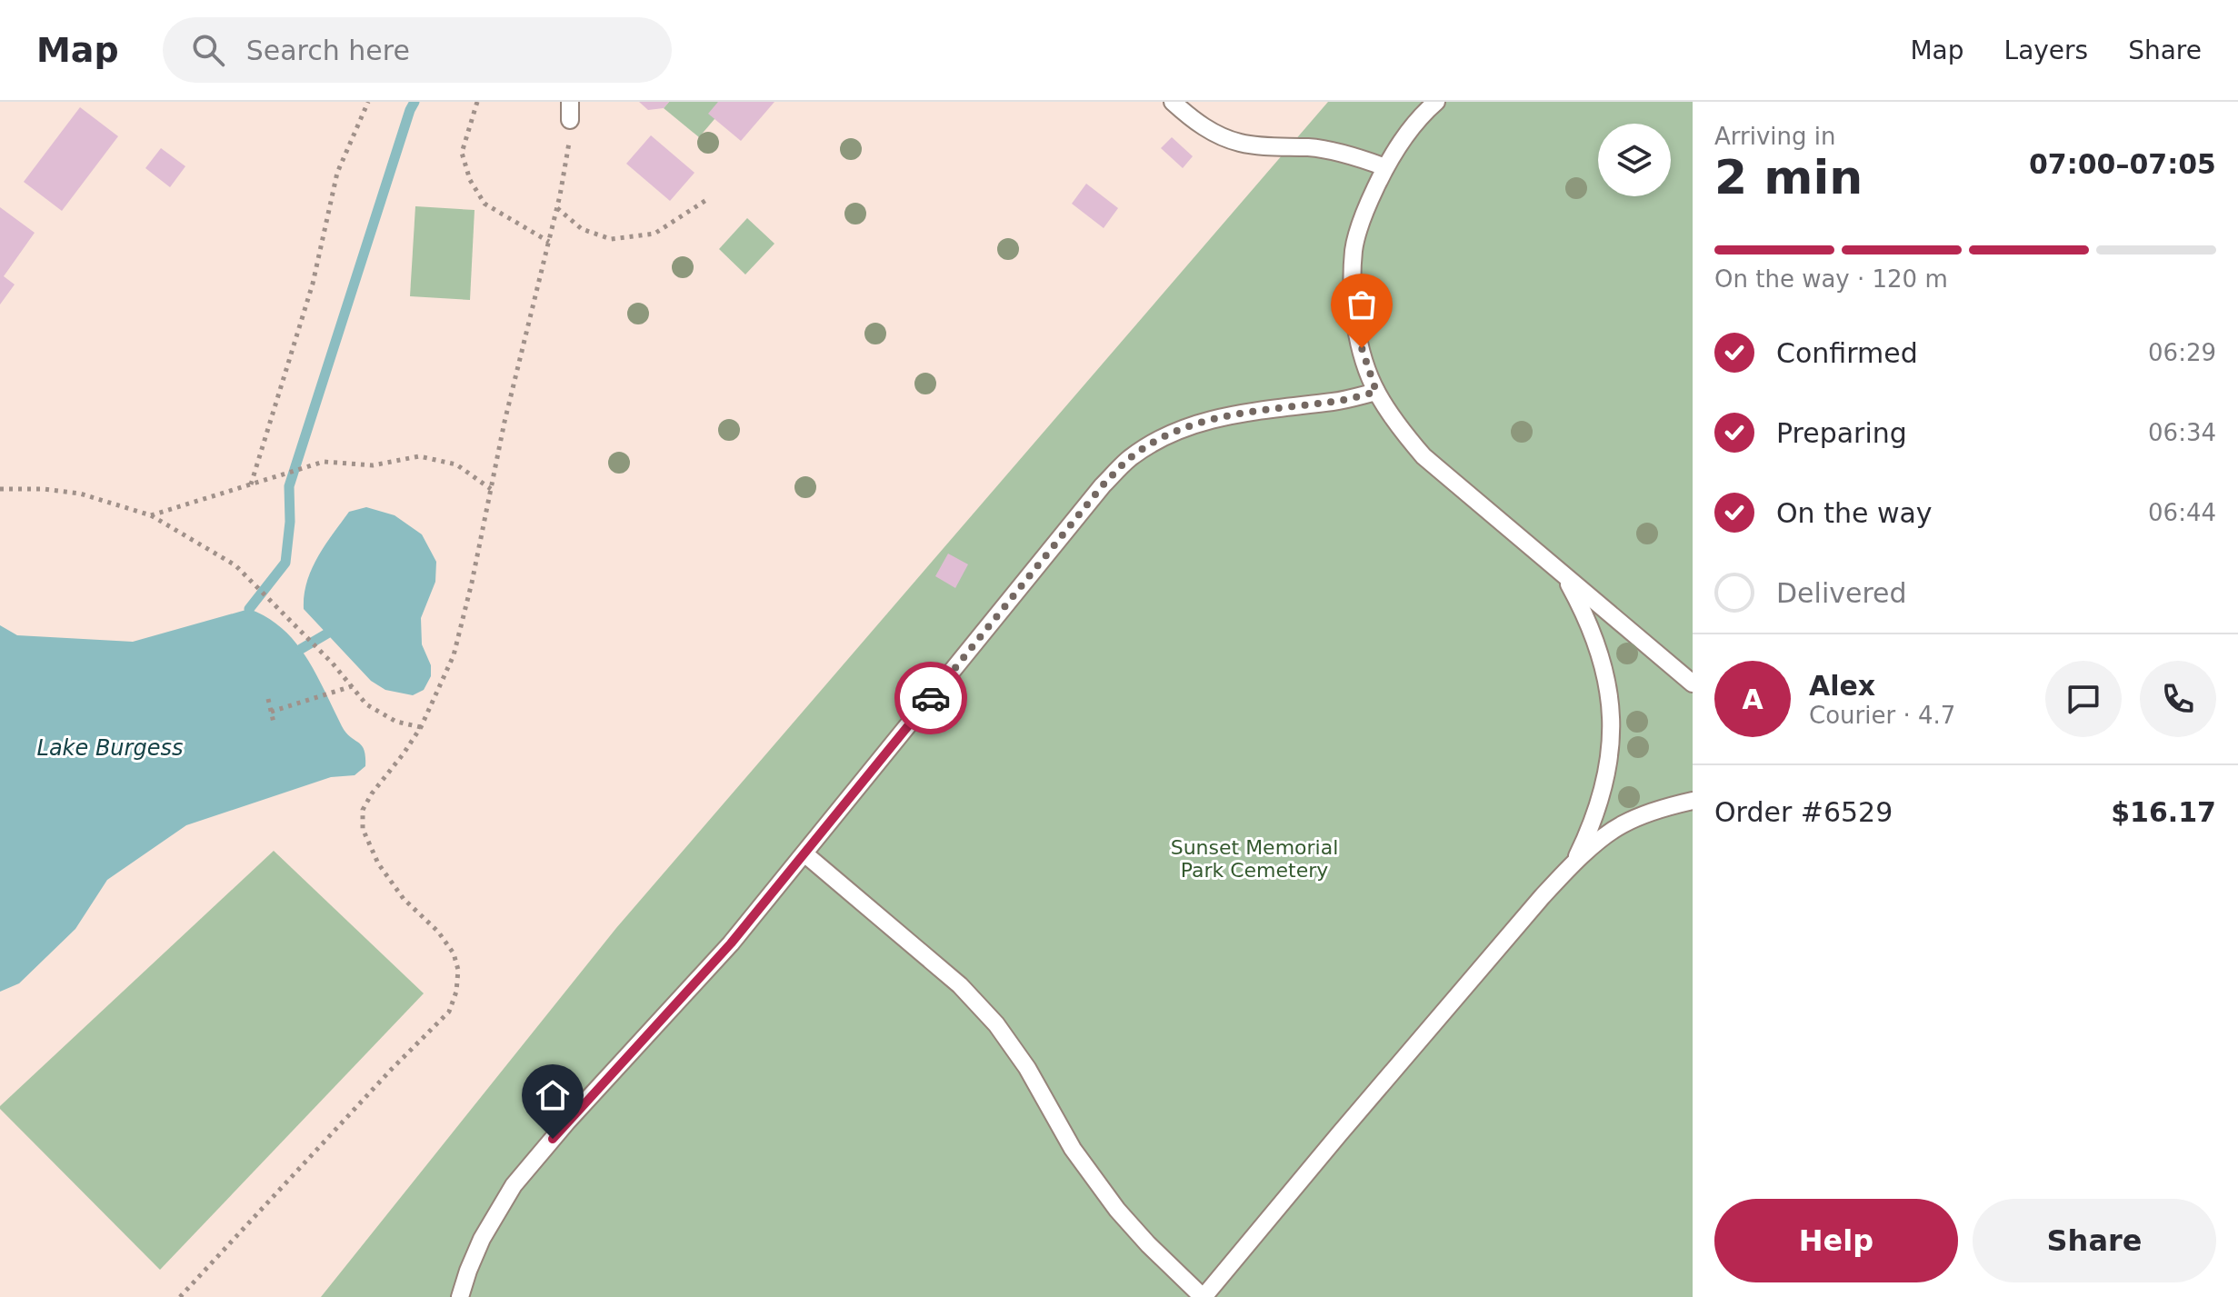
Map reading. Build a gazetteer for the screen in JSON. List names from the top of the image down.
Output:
{
  "water": ["Lake Burgess"],
  "parks": ["Sunset Memorial Park Cemetery"],
  "page": {
    "header": "Map",
    "search": "Search here",
    "nav": ["Map", "Layers", "Share"],
    "heading": ["2 min", "Arriving in", "07:00–07:05"],
    "panel": [
      "Alex",
      "Courier · 4.7",
      "Order #6529",
      "$16.17"
    ],
    "bar": "On the way · 120 m",
    "list": [
      ["Confirmed", "06:29"],
      ["Preparing", "06:34"],
      ["On the way", "06:44"],
      "Delivered"
    ],
    "round": "A",
    "buttons": ["Help", "Share"]
  }
}
